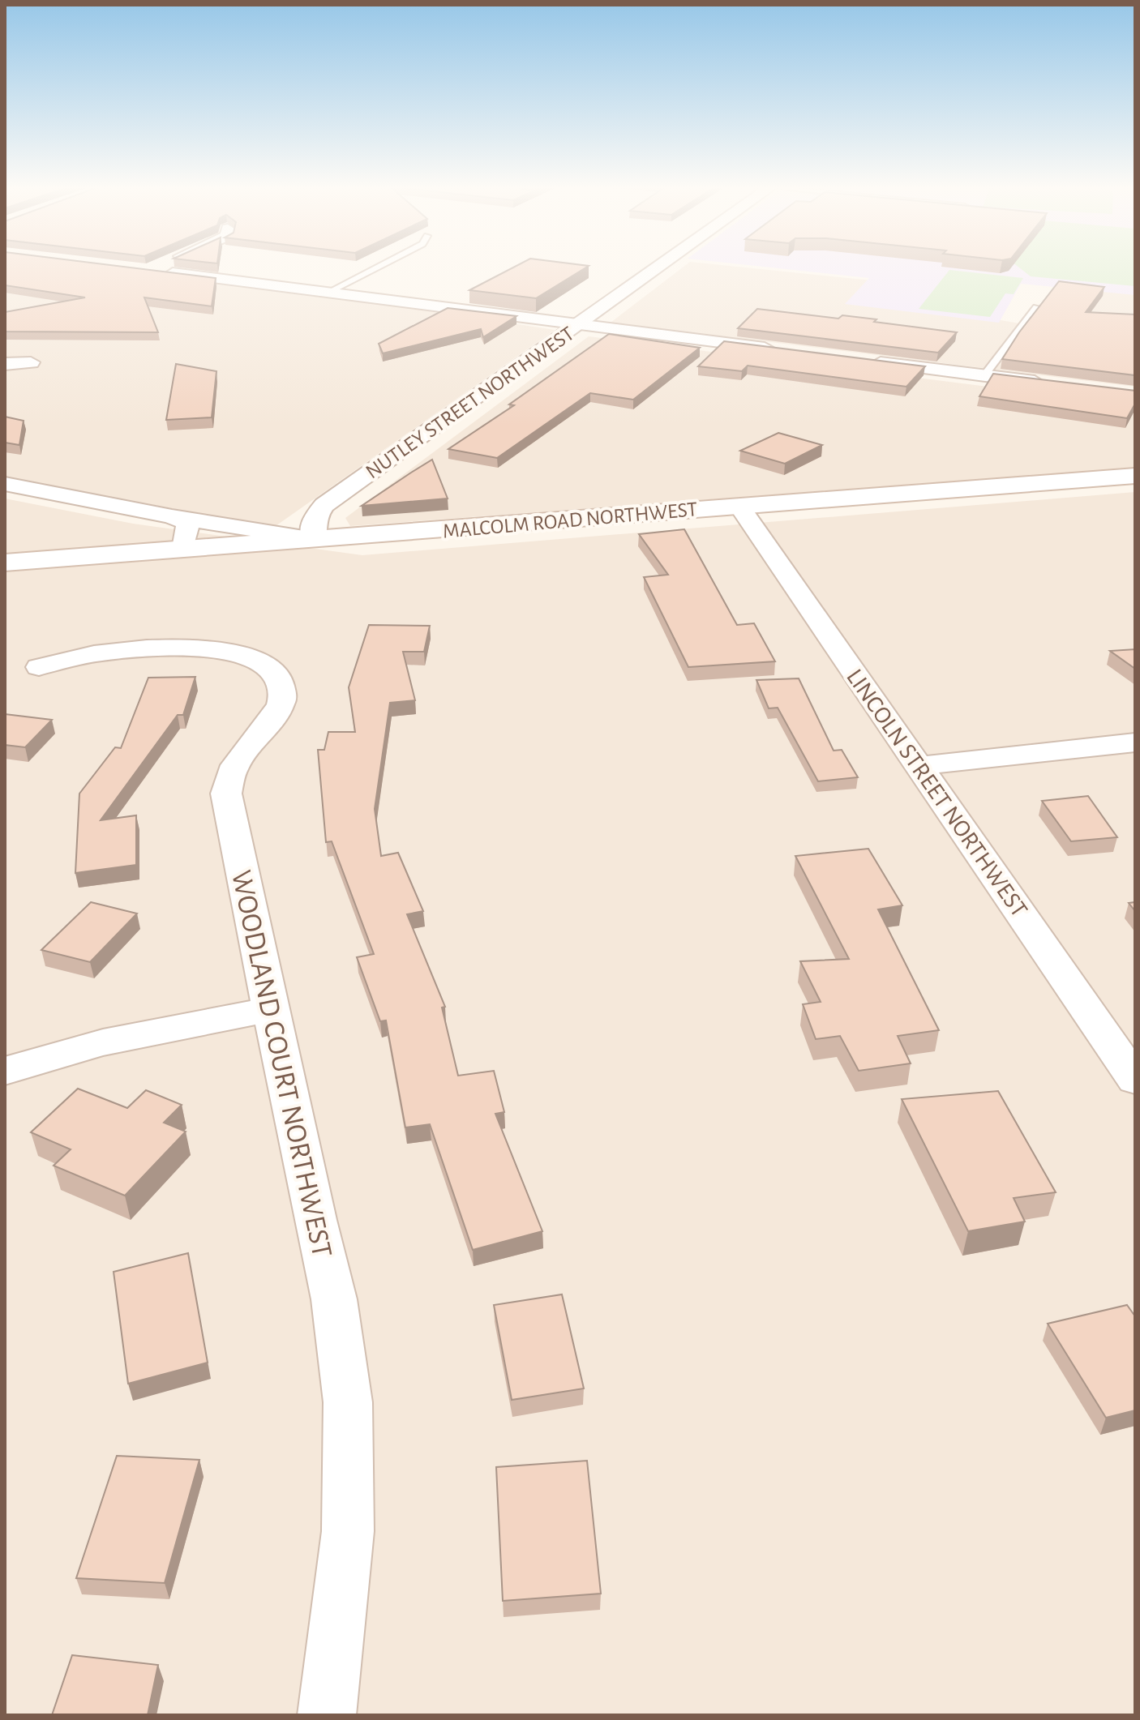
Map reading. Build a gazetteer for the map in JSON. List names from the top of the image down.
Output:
{
  "streets": {
    "street": [
      "NUTLEY STREET NORTHWEST",
      "MALCOLM ROAD NORTHWEST",
      "LINCOLN STREET NORTHWEST",
      "WOODLAND COURT NORTHWEST"
    ]
  },
  "crossings": [
    ["NUTLEY STREET NORTHWEST", "MALCOLM ROAD NORTHWEST"],
    ["MALCOLM ROAD NORTHWEST", "LINCOLN STREET NORTHWEST"]
  ]
}
